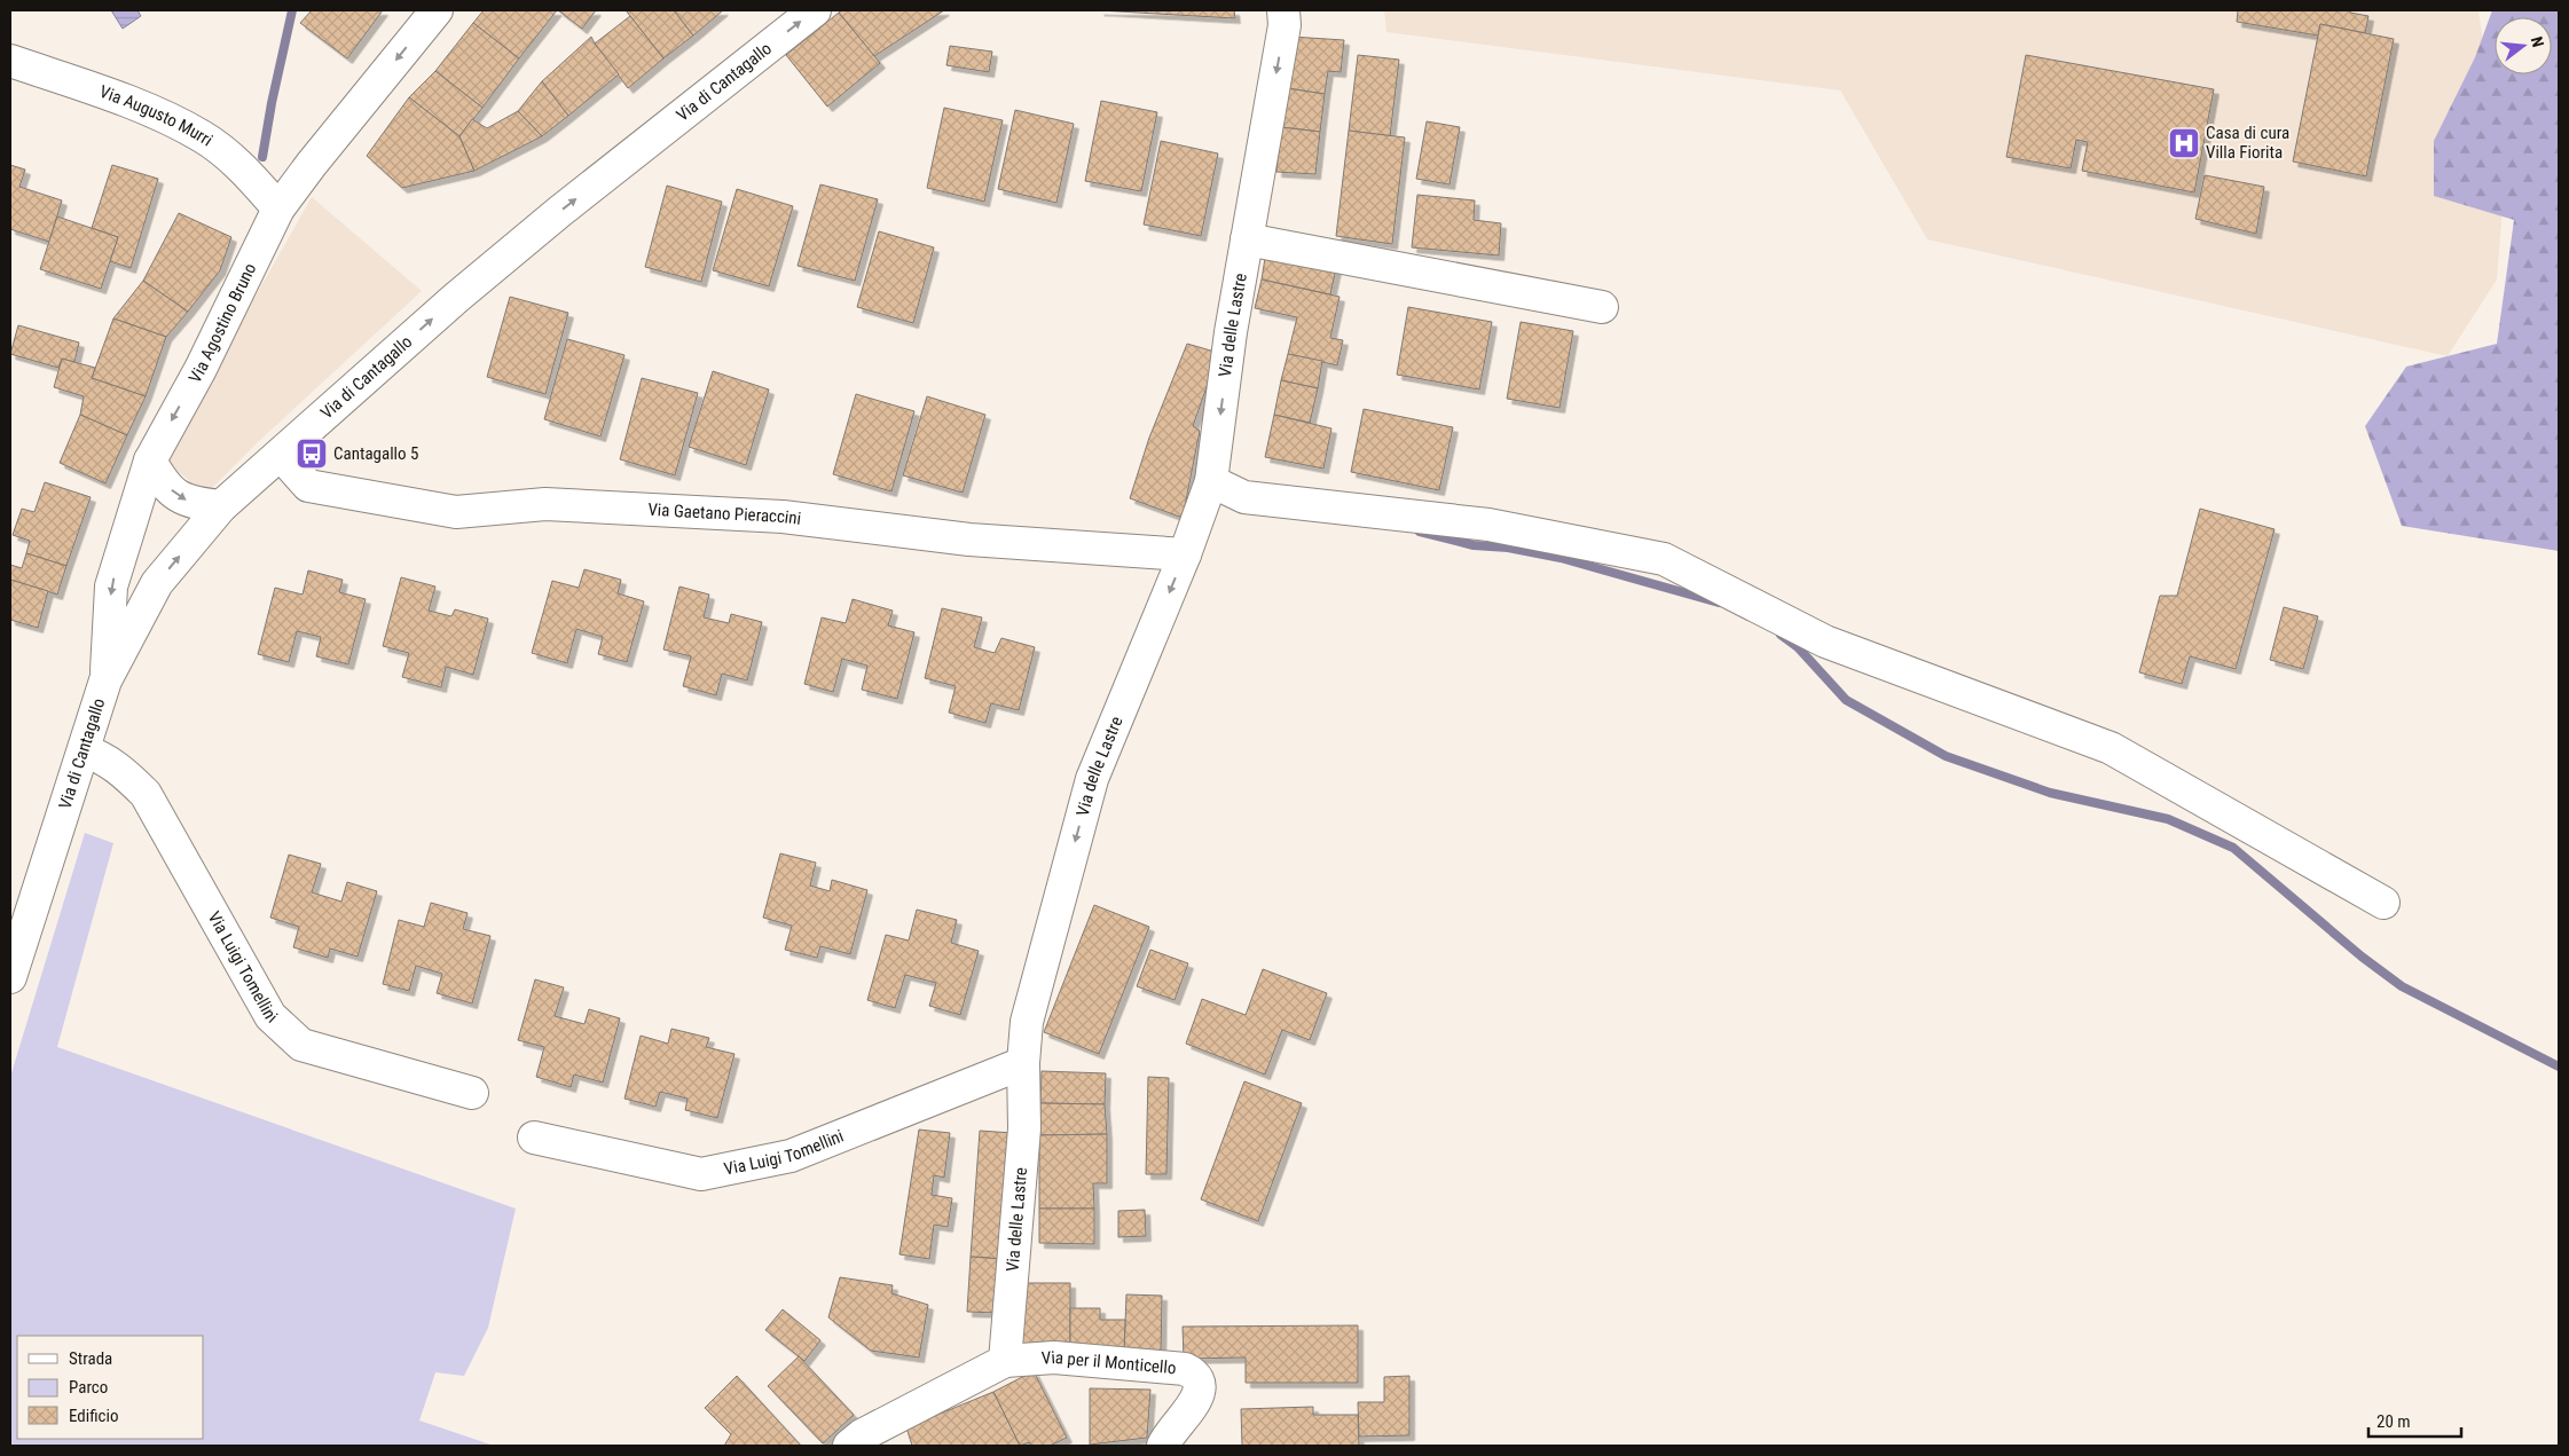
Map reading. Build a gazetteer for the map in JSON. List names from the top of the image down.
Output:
{
  "streets": {
    "street": [
      "Via di Cantagallo",
      "Via Augusto Murri",
      "Via Agostino Bruno",
      "Via delle Lastre",
      "Via Gaetano Pieraccini",
      "Via Luigi Tomellini",
      "Via per il Monticello"
    ]
  },
  "crossings": [
    ["Via di Cantagallo", "Via Agostino Bruno"],
    ["Via di Cantagallo", "Via Gaetano Pieraccini"],
    ["Via di Cantagallo", "Via Luigi Tomellini"],
    ["Via Augusto Murri", "Via Agostino Bruno"],
    ["Via delle Lastre", "Via Gaetano Pieraccini"],
    ["Via delle Lastre", "Via Luigi Tomellini"],
    ["Via delle Lastre", "Via per il Monticello"]
  ],
  "one_way": ["Via di Cantagallo", "Via Agostino Bruno", "Via delle Lastre"],
  "places": {
    "hospital": ["Casa di cura Villa Fiorita"],
    "bus stop": ["Cantagallo 5"]
  },
  "legend": ["Strada", "Parco", "Edificio"],
  "scale_bar": "20 m",
  "north": "right"
}
